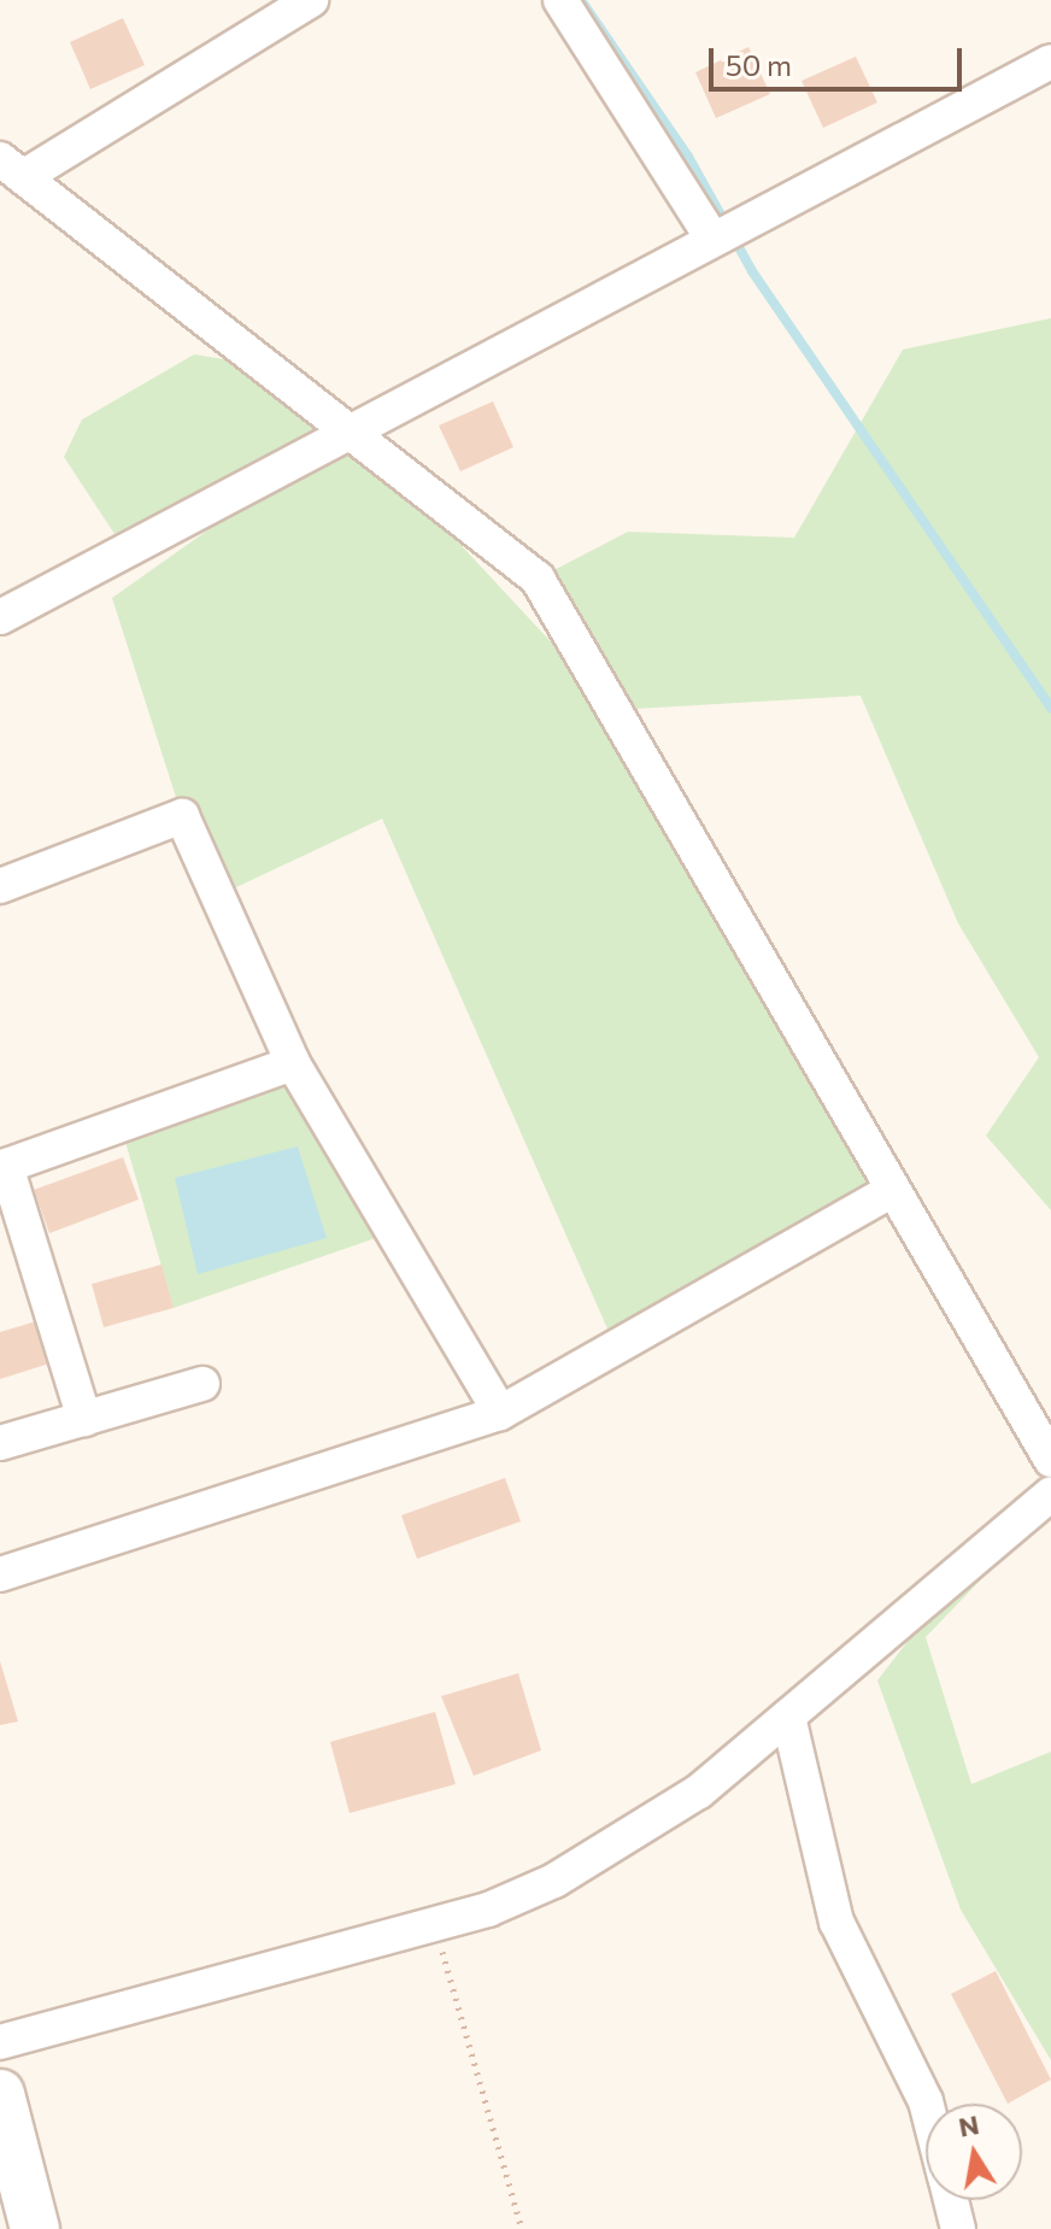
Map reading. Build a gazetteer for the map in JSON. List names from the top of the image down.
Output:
{
  "scale_bar": "50 m",
  "north": "top"
}
